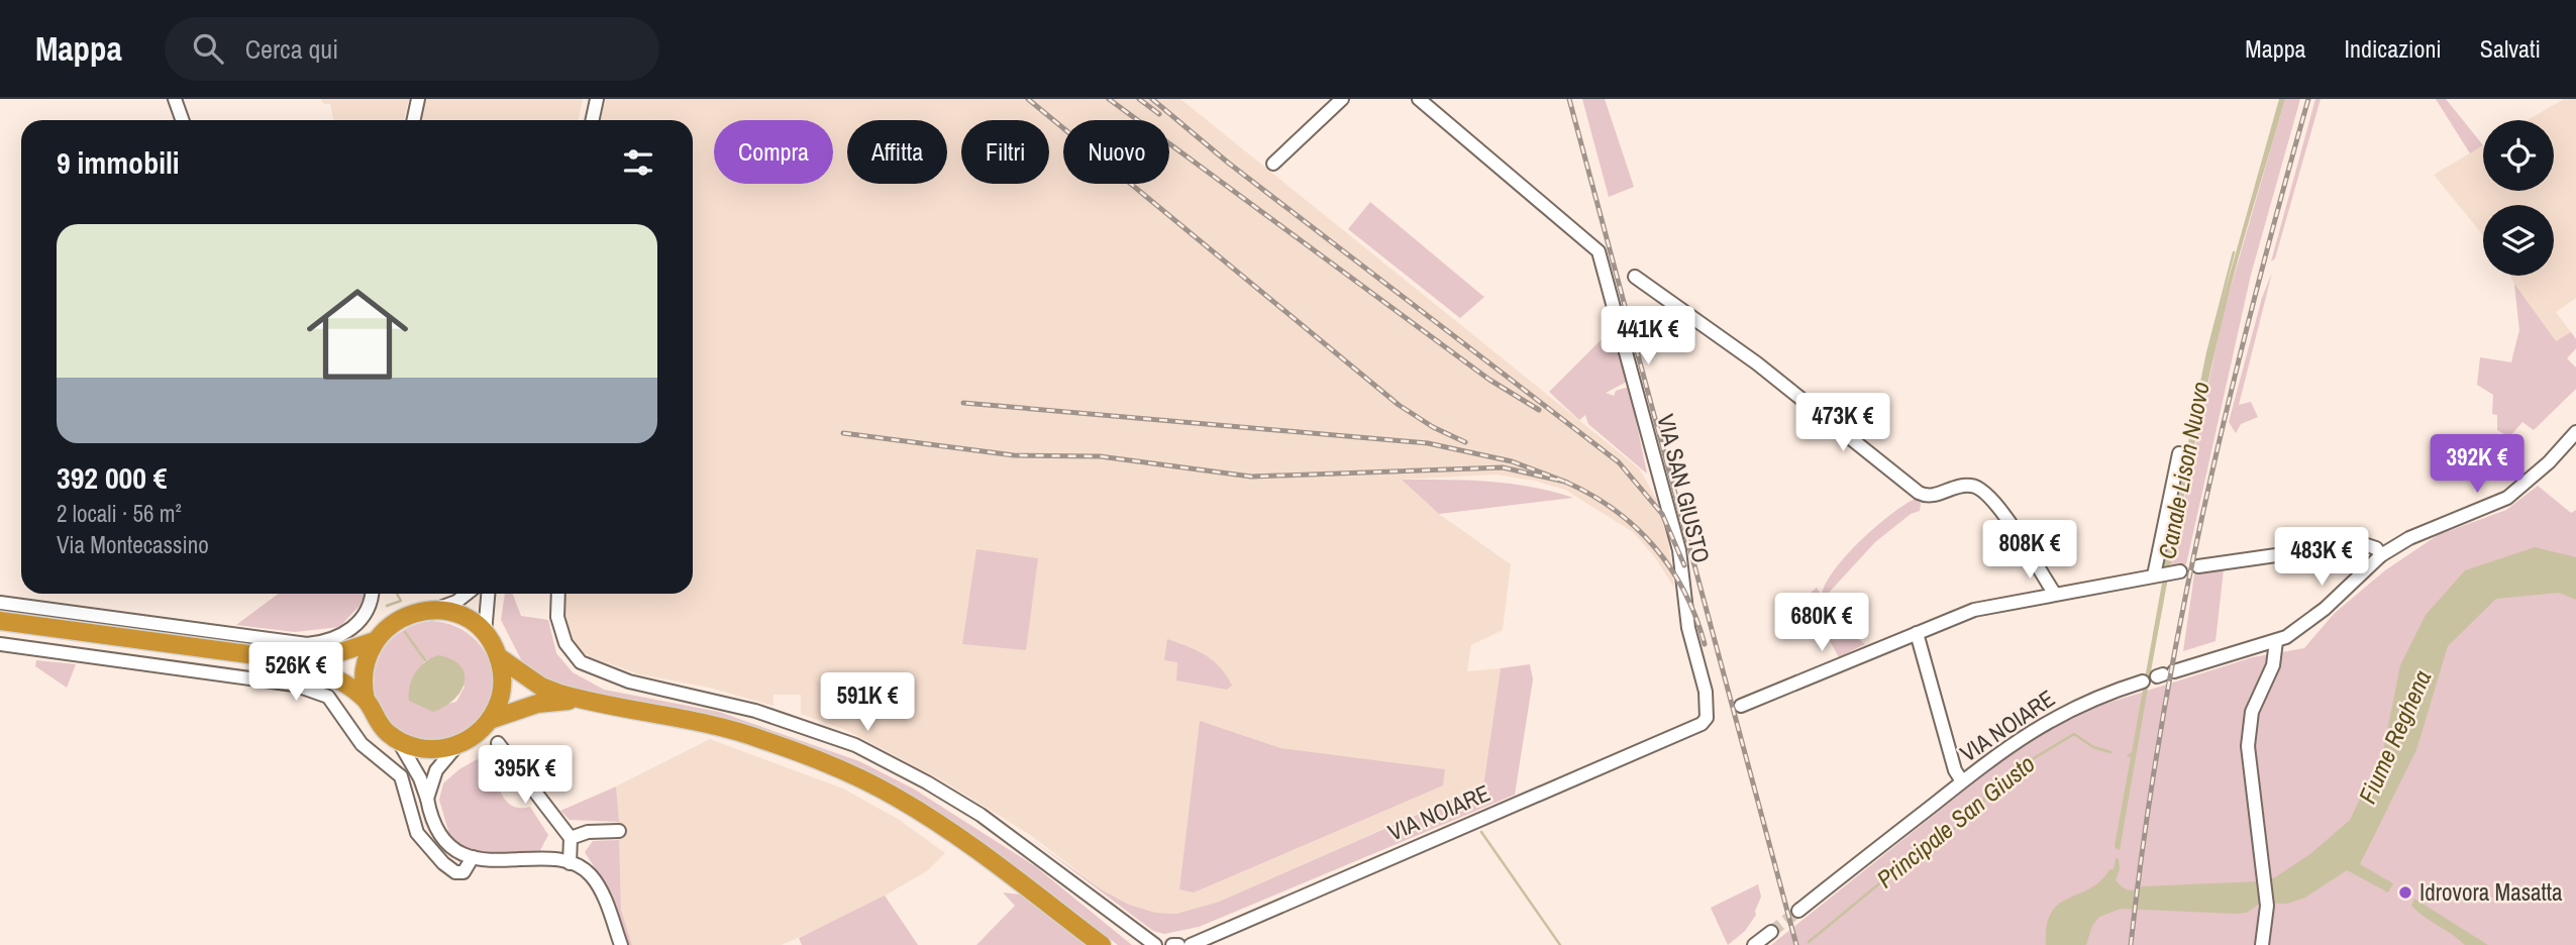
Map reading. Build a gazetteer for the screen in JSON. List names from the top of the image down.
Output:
{
  "streets": {
    "street": ["VIA SAN GIUSTO", "VIA NOIARE"]
  },
  "crossings": [
    ["VIA SAN GIUSTO", "VIA NOIARE"]
  ],
  "water": ["Canale Lison Nuovo", "Fiume Reghena", "Principale San Giusto"],
  "places": ["Idrovora Masatta"],
  "page": {
    "header": "Mappa",
    "search": "Cerca qui",
    "nav": ["Mappa", "Indicazioni", "Salvati"],
    "chip": [
      "Compra",
      "Affitta",
      "Filtri",
      "Nuovo"
    ],
    "heading": "9 immobili",
    "list": [
      {
        "name": "392 000 €",
        "note": "2 locali · 56 m² · Via Montecassino"
      }
    ],
    "price": [
      "441K €",
      "473K €",
      "392K €",
      "808K €",
      "483K €",
      "680K €",
      "526K €",
      "591K €",
      "395K €"
    ]
  }
}
